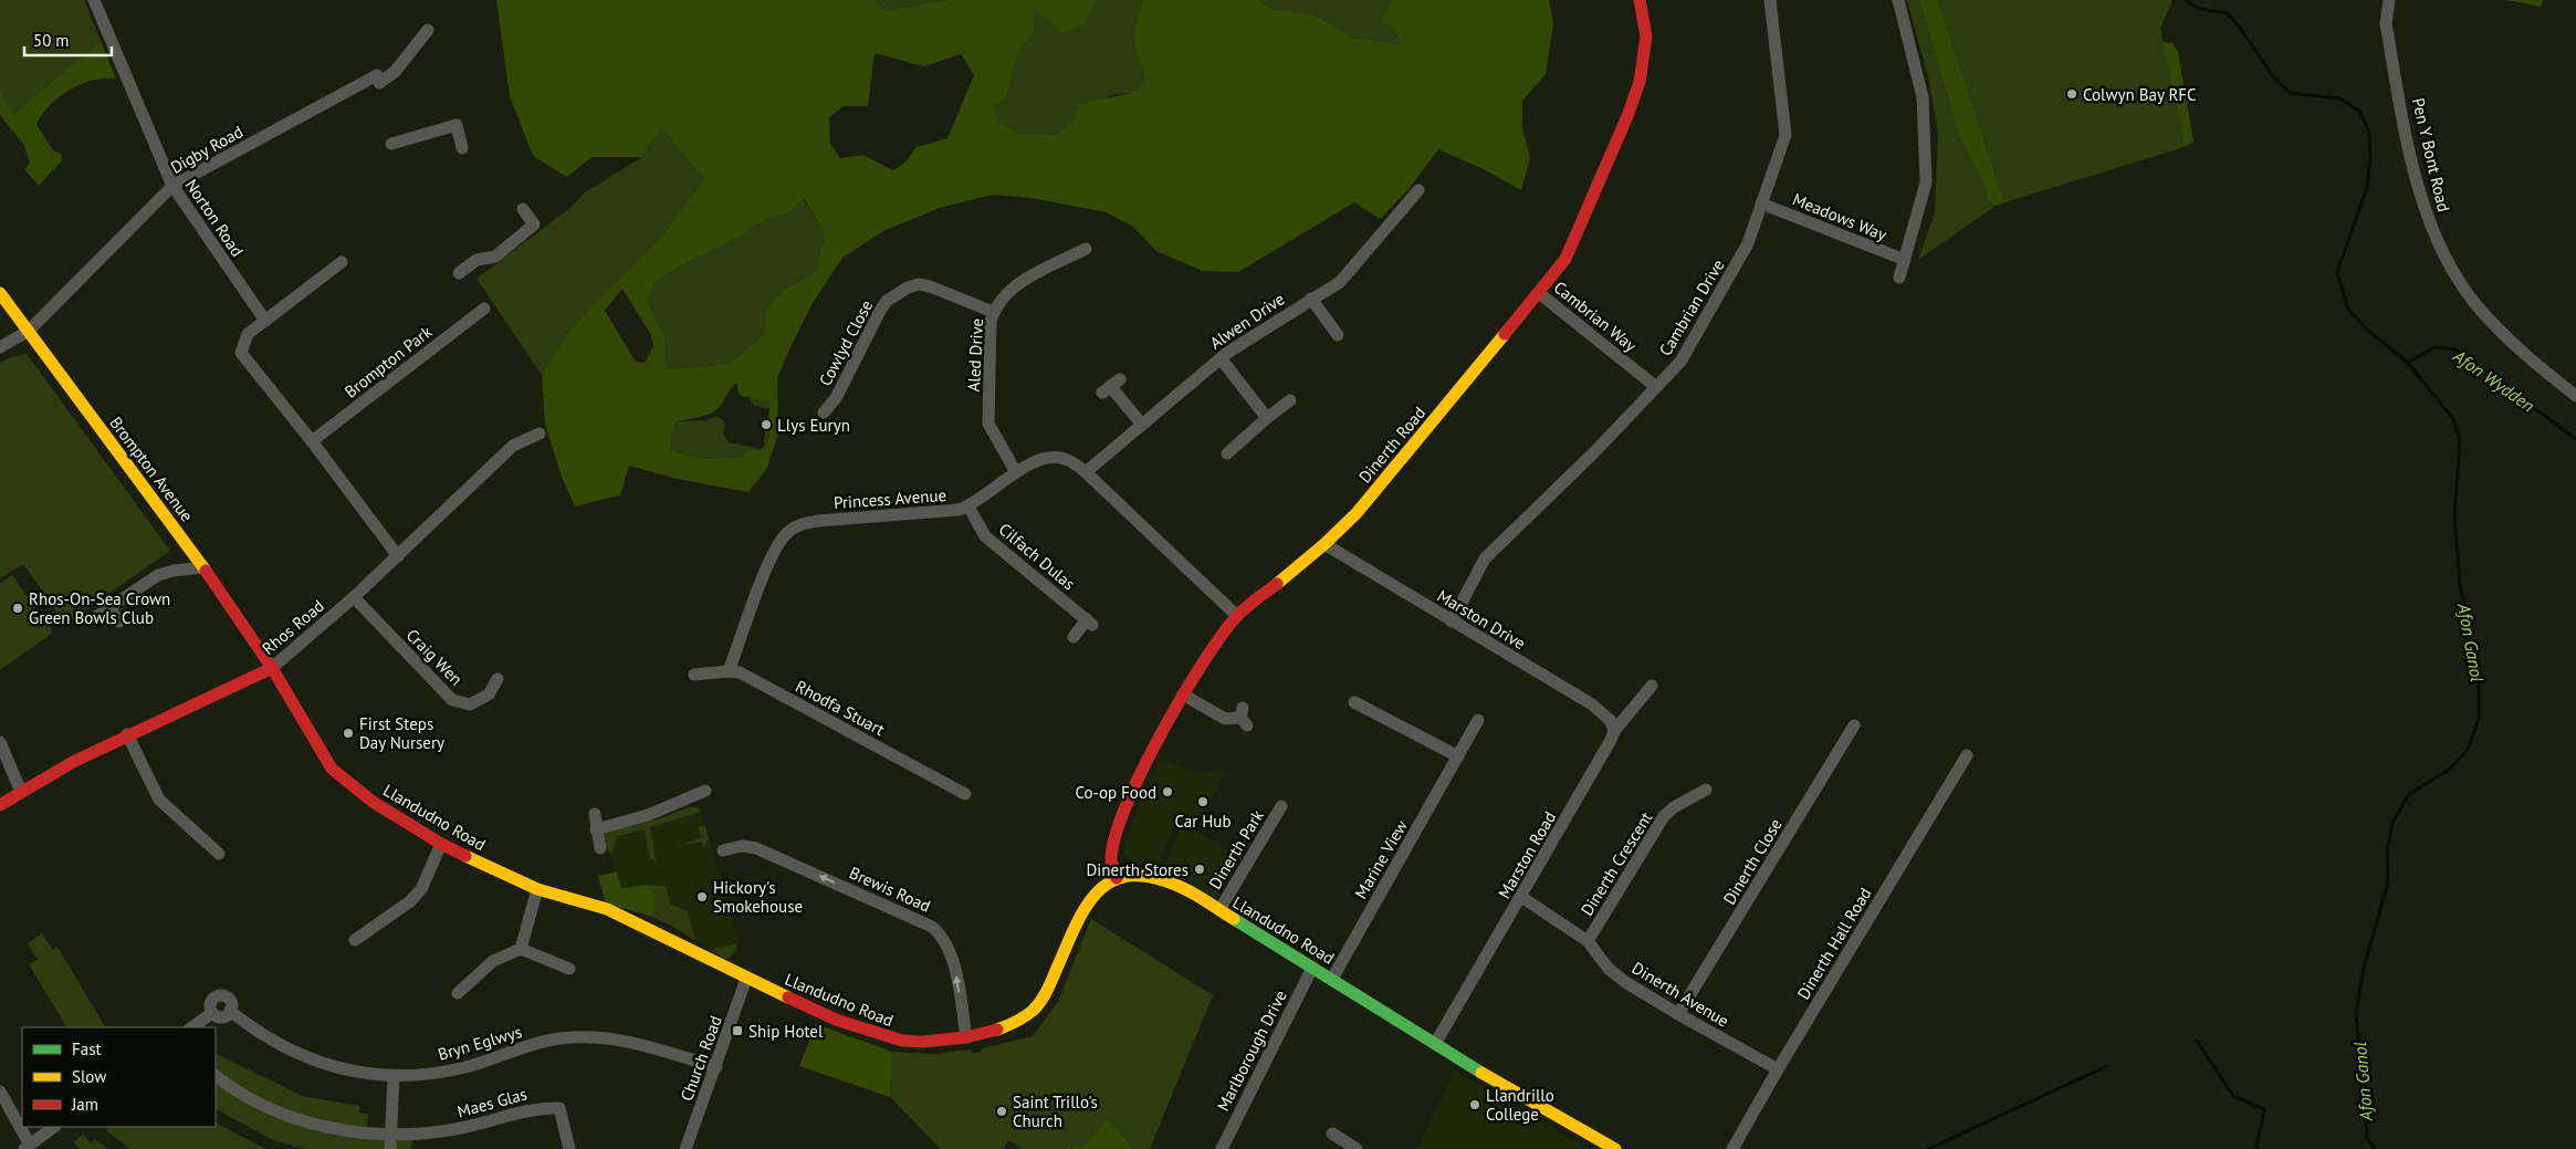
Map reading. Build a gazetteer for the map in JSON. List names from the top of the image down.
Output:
{
  "streets": {
    "main road": [
      "Dinerth Road",
      "Brompton Avenue",
      "Rhos Road",
      "Llandudno Road"
    ],
    "street": [
      "Digby Road",
      "Pen Y Bont Road",
      "Meadows Way",
      "Norton Road",
      "Cambrian Drive",
      "Cambrian Way",
      "Alwen Drive",
      "Cowlyd Close",
      "Aled Drive",
      "Brompton Park",
      "Princess Avenue",
      "Cilfach Dulas",
      "Marston Drive",
      "Craig Wen",
      "Rhodfa Stuart",
      "Dinerth Park",
      "Marston Road",
      "Marine View",
      "Dinerth Close",
      "Dinerth Crescent",
      "Brewis Road",
      "Dinerth Hall Road",
      "Dinerth Avenue",
      "Bryn Eglwys",
      "Marlborough Drive",
      "Church Road",
      "Maes Glas"
    ]
  },
  "crossings": [
    ["Digby Road", "Norton Road"],
    ["Digby Road", "Brompton Avenue"],
    ["Meadows Way", "Cambrian Drive"],
    ["Cambrian Drive", "Cambrian Way"],
    ["Cambrian Drive", "Marston Drive"],
    ["Cambrian Way", "Dinerth Road"],
    ["Alwen Drive", "Princess Avenue"],
    ["Cowlyd Close", "Aled Drive"],
    ["Aled Drive", "Princess Avenue"],
    ["Dinerth Road", "Princess Avenue"],
    ["Dinerth Road", "Marston Drive"],
    ["Dinerth Road", "Llandudno Road"],
    ["Brompton Avenue", "Rhos Road"],
    ["Brompton Avenue", "Llandudno Road"],
    ["Princess Avenue", "Cilfach Dulas"],
    ["Princess Avenue", "Rhodfa Stuart"],
    ["Marston Drive", "Marston Road"],
    ["Rhos Road", "Craig Wen"],
    ["Rhos Road", "Llandudno Road"],
    ["Llandudno Road", "Dinerth Park"],
    ["Llandudno Road", "Marston Road"],
    ["Llandudno Road", "Marine View"],
    ["Llandudno Road", "Brewis Road"],
    ["Llandudno Road", "Marlborough Drive"],
    ["Llandudno Road", "Church Road"],
    ["Marston Road", "Dinerth Avenue"],
    ["Dinerth Close", "Dinerth Avenue"],
    ["Dinerth Crescent", "Dinerth Avenue"],
    ["Dinerth Hall Road", "Dinerth Avenue"],
    ["Bryn Eglwys", "Church Road"]
  ],
  "one_way": ["Brewis Road"],
  "water": ["Afon Wydden", "Afon Ganol"],
  "places": {
    "other": [
      "Colwyn Bay RFC",
      "Llys Euryn",
      "Rhos-On-Sea Crown Green Bowls Club",
      "First Steps Day Nursery",
      "Co-op Food",
      "Car Hub",
      "Dinerth Stores",
      "Hickory's Smokehouse",
      "Llandrillo College",
      "Saint Trillo's Church"
    ],
    "transit": ["Ship Hotel"]
  },
  "legend": ["Fast", "Slow", "Jam"],
  "scale_bar": "50 m"
}
